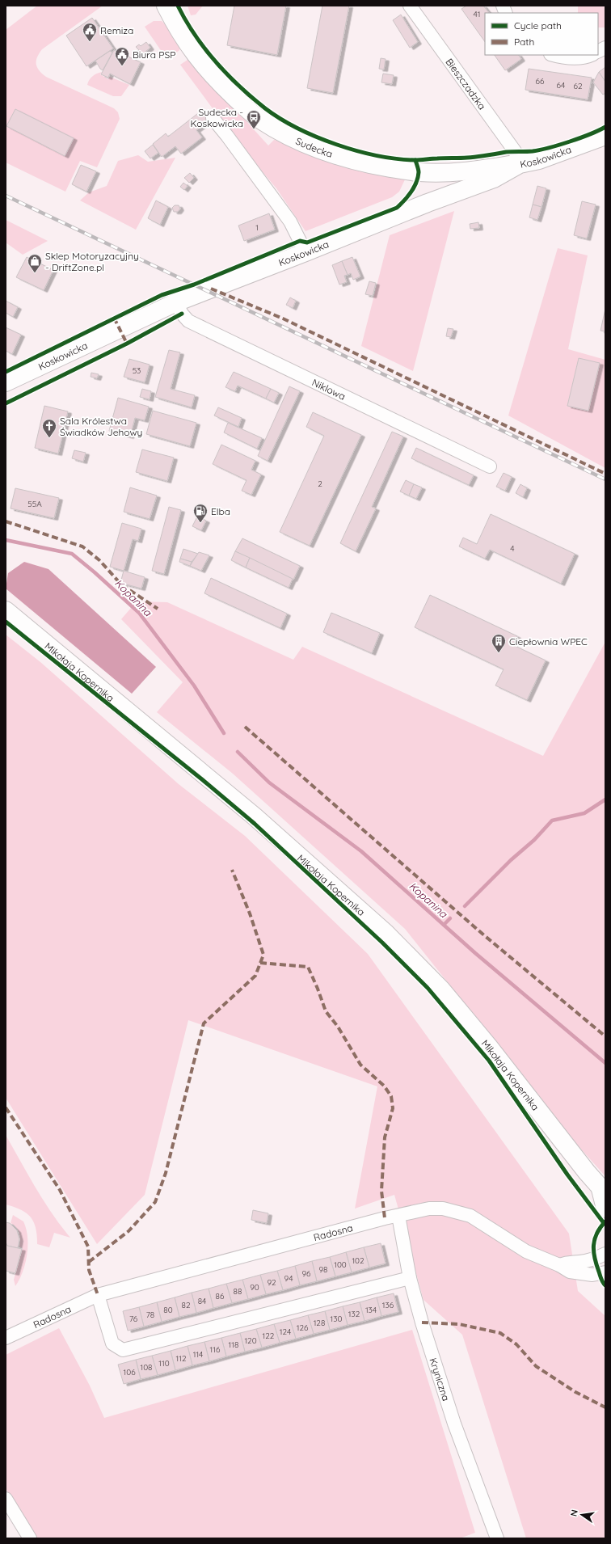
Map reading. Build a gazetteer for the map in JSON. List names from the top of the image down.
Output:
{
  "streets": {
    "street": [
      "Bieszczadzka",
      "Sudecka",
      "Koskowicka",
      "Niklowa",
      "Mikołaja Kopernika",
      "Radosna",
      "Kryniczna"
    ]
  },
  "crossings": [
    ["Bieszczadzka", "Sudecka"],
    ["Bieszczadzka", "Koskowicka"],
    ["Sudecka", "Koskowicka"],
    ["Koskowicka", "Niklowa"],
    ["Radosna", "Kryniczna"]
  ],
  "water": ["Kopanina"],
  "places": {
    "public building": ["Remiza", "Biura PSP"],
    "bus stop": ["Sudecka - Koskowicka"],
    "shop": ["Sklep Motoryzacyjny - DriftZone.pl"],
    "church": ["Sala Królestwa Świadków Jehowy"],
    "fuel station": ["Elba"],
    "building": ["Ciepłownia WPEC"]
  },
  "house_numbers": [
    "41",
    "66",
    "64",
    "62",
    "1",
    "53",
    "2",
    "55A",
    "4",
    "102",
    "100",
    "98",
    "96",
    "94",
    "92",
    "90",
    "88",
    "86",
    "84",
    "82",
    "136",
    "80",
    "134",
    "132",
    "78",
    "76",
    "130",
    "128",
    "126",
    "124",
    "122",
    "120",
    "118",
    "116",
    "114",
    "112",
    "110",
    "108",
    "106"
  ],
  "legend": ["Cycle path", "Path"],
  "north": "left"
}
